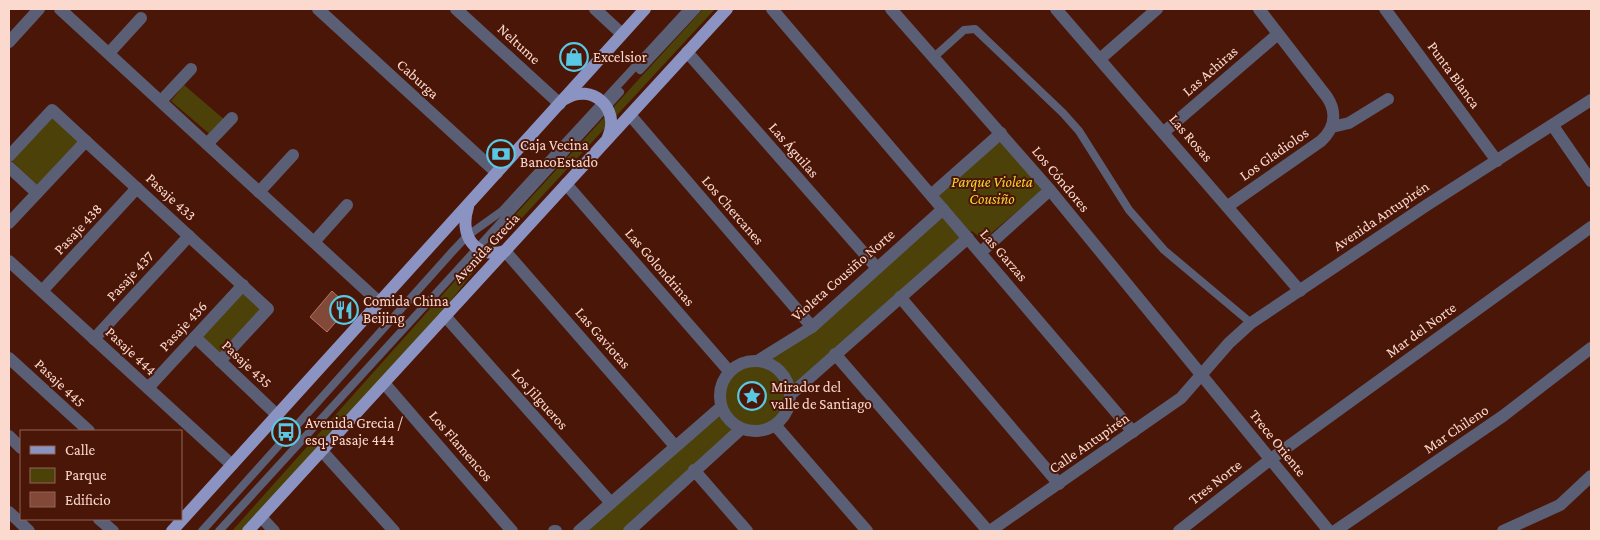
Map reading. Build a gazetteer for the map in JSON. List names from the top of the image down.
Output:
{
  "streets": {
    "main road": ["Avenida Grecia"],
    "street": [
      "Neltume",
      "Las Achiras",
      "Punta Blanca",
      "Caburga",
      "Las Rosas",
      "Las Águilas",
      "Los Gladiolos",
      "Los Cóndores",
      "Pasaje 433",
      "Los Chercanes",
      "Avenida Antupirén",
      "Pasaje 438",
      "Las Garzas",
      "Las Golondrinas",
      "Violeta Cousiño Norte",
      "Pasaje 437",
      "Pasaje 436",
      "Mar del Norte",
      "Las Gaviotas",
      "Pasaje 444",
      "Pasaje 435",
      "Pasaje 445",
      "Los Jilgueros",
      "Mar Chileno",
      "Calle Antupirén",
      "Trece Oriente",
      "Los Flamencos",
      "Tres Norte"
    ]
  },
  "crossings": [
    ["Las Achiras", "Las Rosas"],
    ["Punta Blanca", "Avenida Antupirén"],
    ["Las Rosas", "Los Gladiolos"],
    ["Las Rosas", "Avenida Antupirén"],
    ["Las Águilas", "Avenida Grecia"],
    ["Las Águilas", "Violeta Cousiño Norte"],
    ["Los Cóndores", "Avenida Antupirén"],
    ["Los Cóndores", "Calle Antupirén"],
    ["Los Cóndores", "Trece Oriente"],
    ["Pasaje 433", "Pasaje 438"],
    ["Pasaje 433", "Pasaje 437"],
    ["Pasaje 433", "Pasaje 436"],
    ["Pasaje 433", "Pasaje 435"],
    ["Los Chercanes", "Avenida Grecia"],
    ["Los Chercanes", "Violeta Cousiño Norte"],
    ["Avenida Antupirén", "Calle Antupirén"],
    ["Avenida Antupirén", "Trece Oriente"],
    ["Pasaje 438", "Pasaje 444"],
    ["Avenida Grecia", "Las Golondrinas"],
    ["Avenida Grecia", "Las Gaviotas"],
    ["Avenida Grecia", "Los Jilgueros"],
    ["Avenida Grecia", "Los Flamencos"],
    ["Las Garzas", "Violeta Cousiño Norte"],
    ["Las Garzas", "Calle Antupirén"],
    ["Las Golondrinas", "Violeta Cousiño Norte"],
    ["Pasaje 437", "Pasaje 444"],
    ["Pasaje 436", "Pasaje 444"],
    ["Pasaje 436", "Pasaje 435"],
    ["Mar del Norte", "Trece Oriente"],
    ["Mar del Norte", "Tres Norte"],
    ["Calle Antupirén", "Trece Oriente"],
    ["Trece Oriente", "Tres Norte"]
  ],
  "parks": ["Parque Violeta Cousiño"],
  "places": {
    "shop": ["Excelsior"],
    "bank": ["Caja Vecina BancoEstado"],
    "restaurant": ["Comida China Beijing"],
    "place": ["Mirador del valle de Santiago"],
    "bus stop": ["Avenida Grecia / esq. Pasaje 444"]
  },
  "legend": ["Calle", "Parque", "Edificio"]
}
